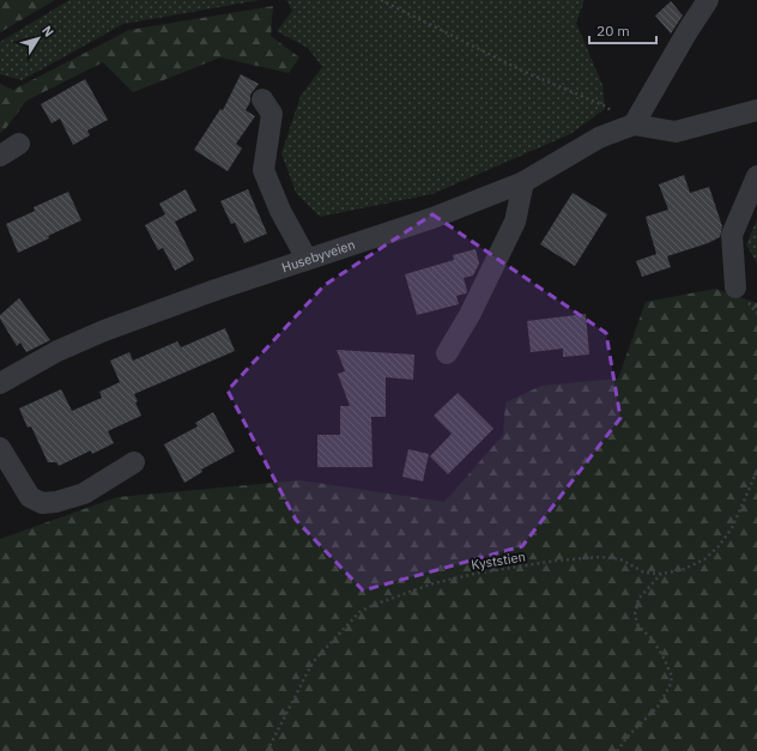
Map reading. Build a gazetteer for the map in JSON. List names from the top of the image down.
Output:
{
  "streets": {
    "street": ["Husebyveien"],
    "path": ["Kyststien"]
  },
  "scale_bar": "20 m",
  "north": "top right"
}
